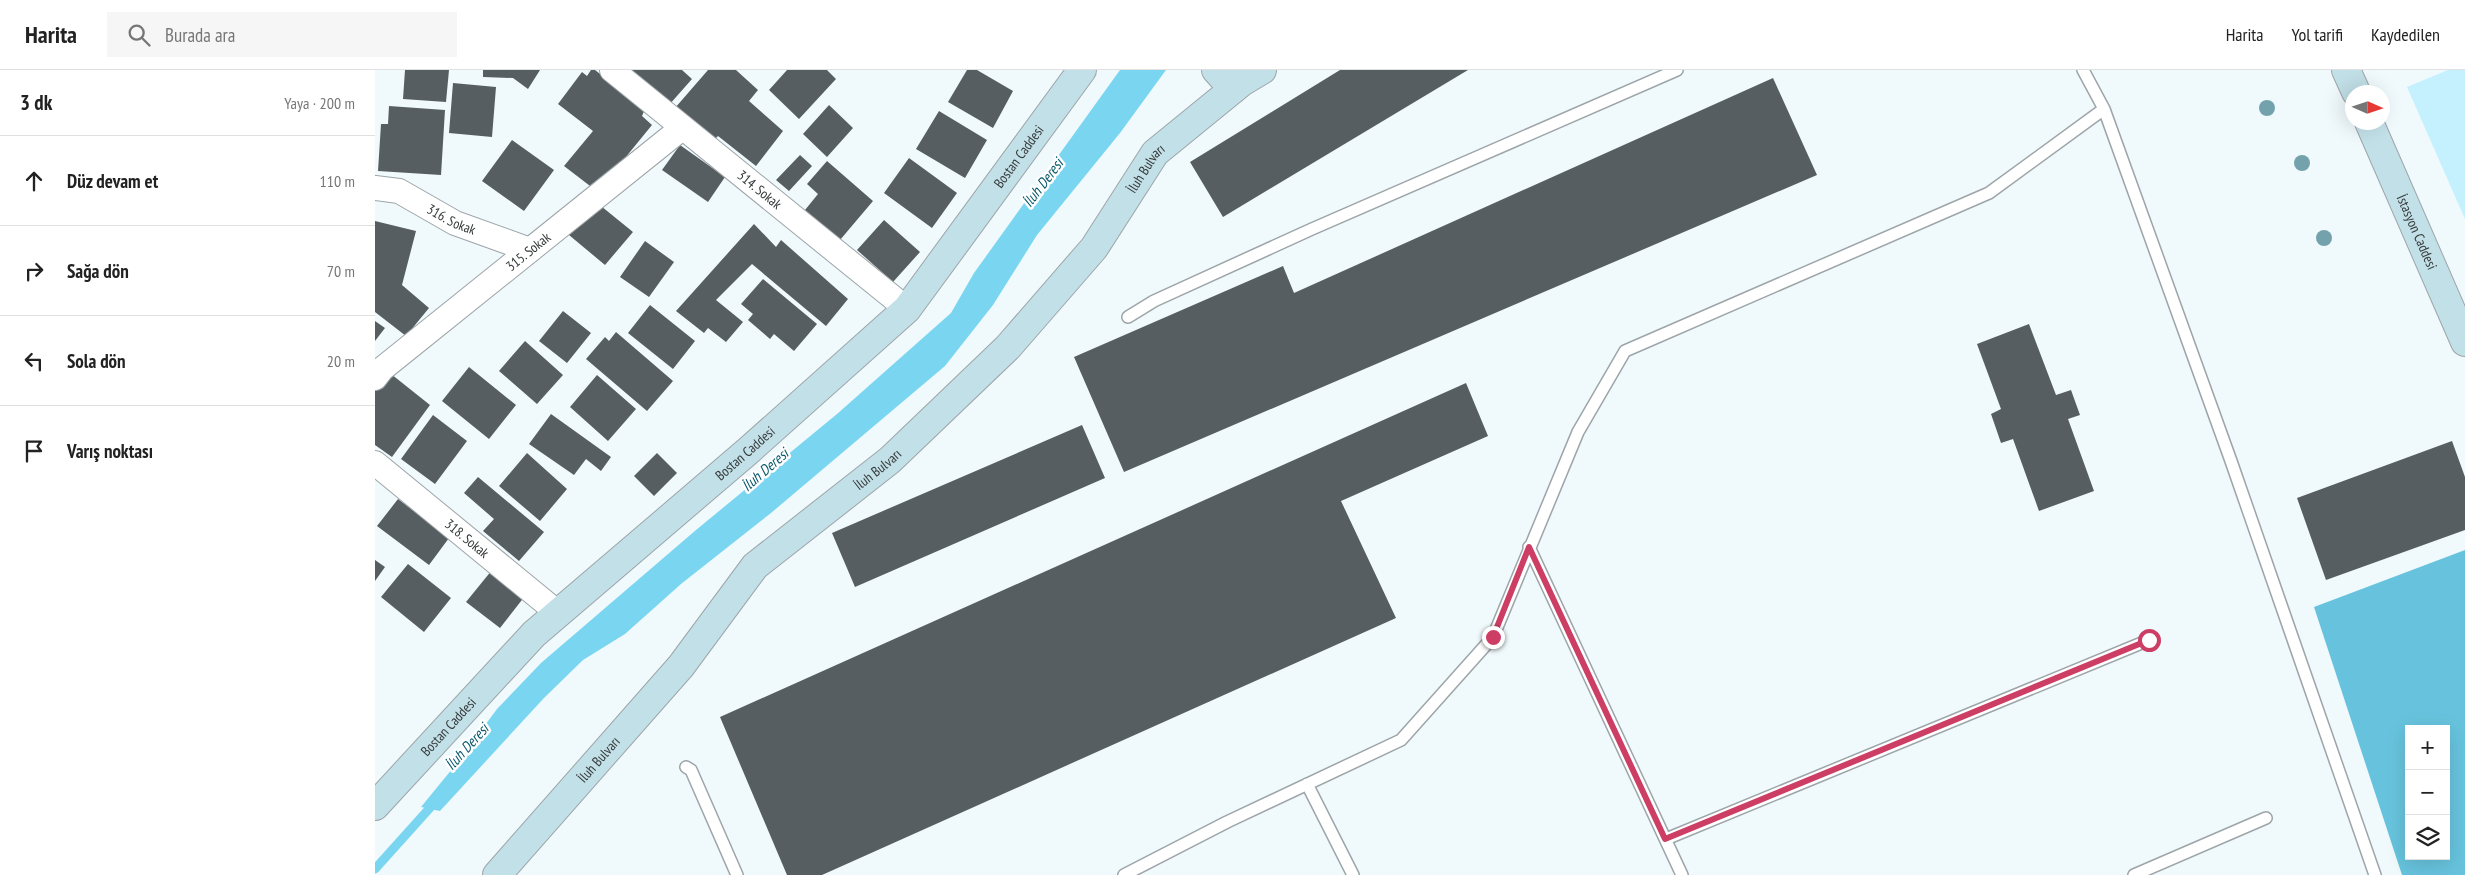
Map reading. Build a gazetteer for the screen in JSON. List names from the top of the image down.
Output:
{
  "streets": {
    "street": [
      "Bostan Caddesi",
      "İluh Bulvarı",
      "314. Sokak",
      "316. Sokak",
      "İstasyon Caddesi",
      "315. Sokak",
      "318. Sokak"
    ]
  },
  "crossings": [
    ["Bostan Caddesi", "314. Sokak"],
    ["Bostan Caddesi", "318. Sokak"],
    ["314. Sokak", "315. Sokak"],
    ["316. Sokak", "315. Sokak"]
  ],
  "water": ["İluh Deresi"],
  "north": "right",
  "page": {
    "header": "Harita",
    "search": "Burada ara",
    "nav": ["Harita", "Yol tarifi", "Kaydedilen"],
    "heading": ["3 dk", "Yaya · 200 m"],
    "list": [
      ["Düz devam et", "110 m"],
      ["Sağa dön", "70 m"],
      ["Sola dön", "20 m"],
      "Varış noktası"
    ],
    "map_buttons": ["+", "−"]
  }
}
